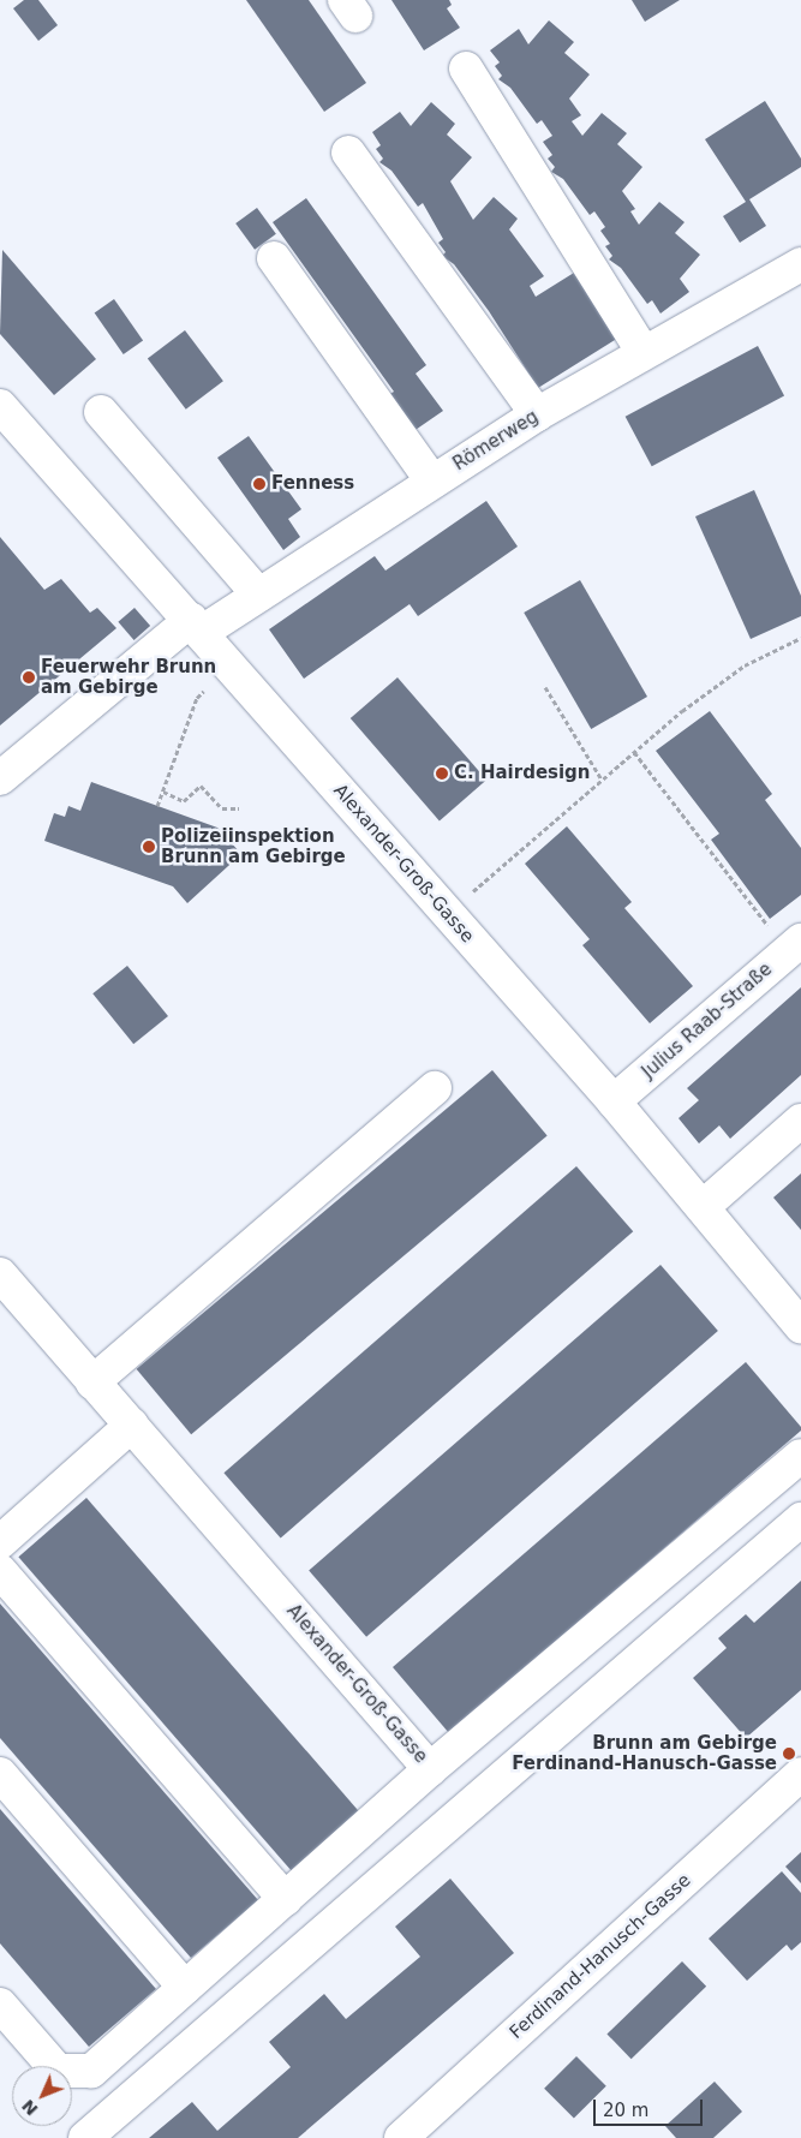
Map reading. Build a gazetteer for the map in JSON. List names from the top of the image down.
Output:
{
  "streets": {
    "street": [
      "Römerweg",
      "Alexander-Groß-Gasse",
      "Julius Raab-Straße",
      "Ferdinand-Hanusch-Gasse"
    ]
  },
  "crossings": [
    ["Römerweg", "Alexander-Groß-Gasse"],
    ["Alexander-Groß-Gasse", "Julius Raab-Straße"]
  ],
  "places": [
    "Fenness",
    "Feuerwehr Brunn am Gebirge",
    "C. Hairdesign",
    "Polizeiinspektion Brunn am Gebirge",
    "Brunn am Gebirge Ferdinand-Hanusch-Gasse"
  ],
  "scale_bar": "20 m",
  "north": "bottom left"
}
